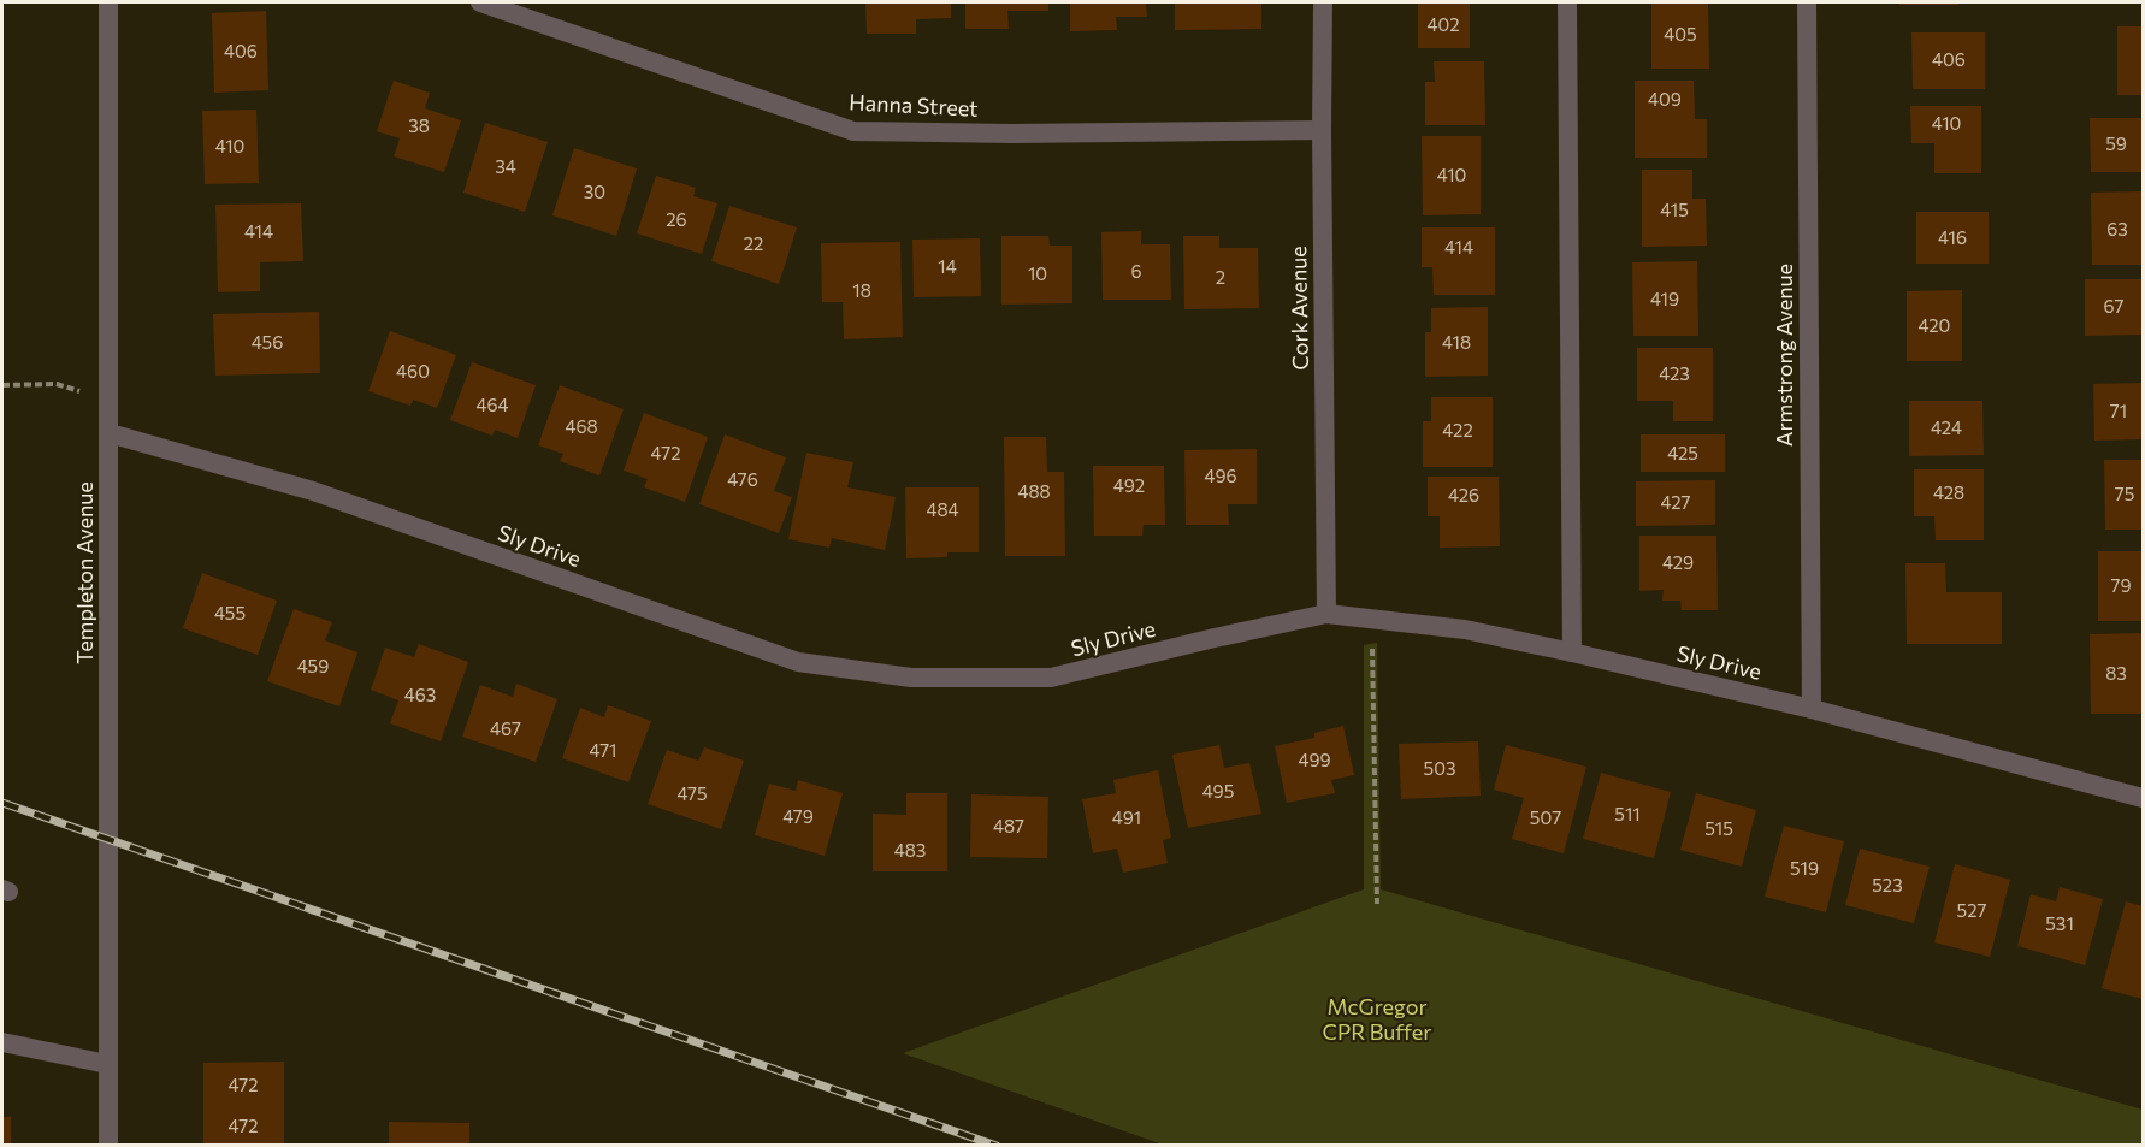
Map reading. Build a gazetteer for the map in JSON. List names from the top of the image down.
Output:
{
  "streets": {
    "street": [
      "Hanna Street",
      "Cork Avenue",
      "Armstrong Avenue",
      "Sly Drive",
      "Templeton Avenue"
    ]
  },
  "crossings": [
    ["Hanna Street", "Cork Avenue"],
    ["Cork Avenue", "Sly Drive"],
    ["Armstrong Avenue", "Sly Drive"],
    ["Sly Drive", "Templeton Avenue"]
  ],
  "parks": ["McGregor CPR Buffer"],
  "house_numbers": [
    "402",
    "405",
    "406",
    "406",
    "409",
    "410",
    "38",
    "59",
    "410",
    "34",
    "410",
    "30",
    "415",
    "26",
    "63",
    "414",
    "416",
    "22",
    "414",
    "14",
    "6",
    "10",
    "2",
    "18",
    "419",
    "67",
    "420",
    "456",
    "418",
    "460",
    "423",
    "464",
    "71",
    "468",
    "424",
    "422",
    "472",
    "425",
    "496",
    "476",
    "492",
    "488",
    "428",
    "75",
    "426",
    "427",
    "484",
    "429",
    "79",
    "455",
    "459",
    "83",
    "463",
    "467",
    "471",
    "499",
    "503",
    "495",
    "475",
    "511",
    "479",
    "491",
    "507",
    "487",
    "515",
    "483",
    "519",
    "523",
    "527",
    "531",
    "472",
    "472"
  ]
}
